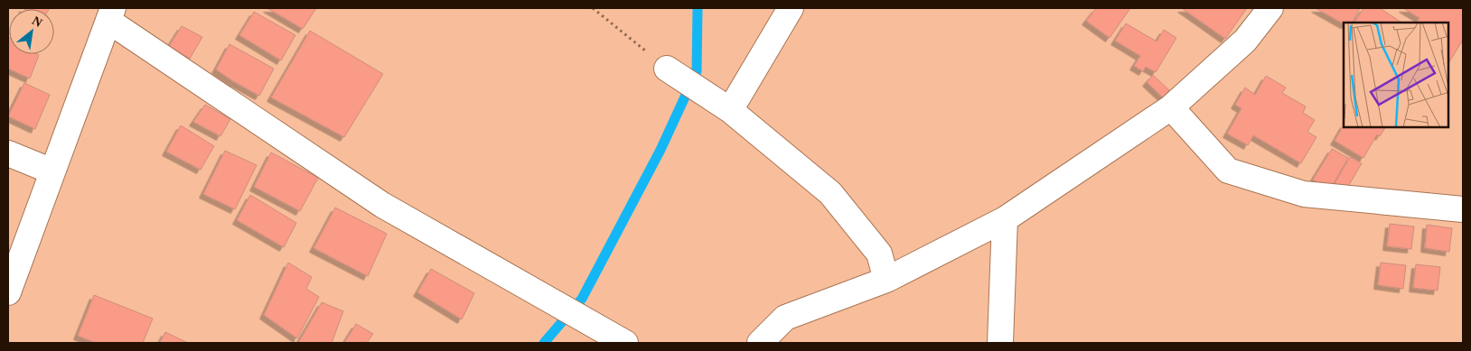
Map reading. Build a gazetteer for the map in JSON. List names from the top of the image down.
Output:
{
  "north": "top right"
}
